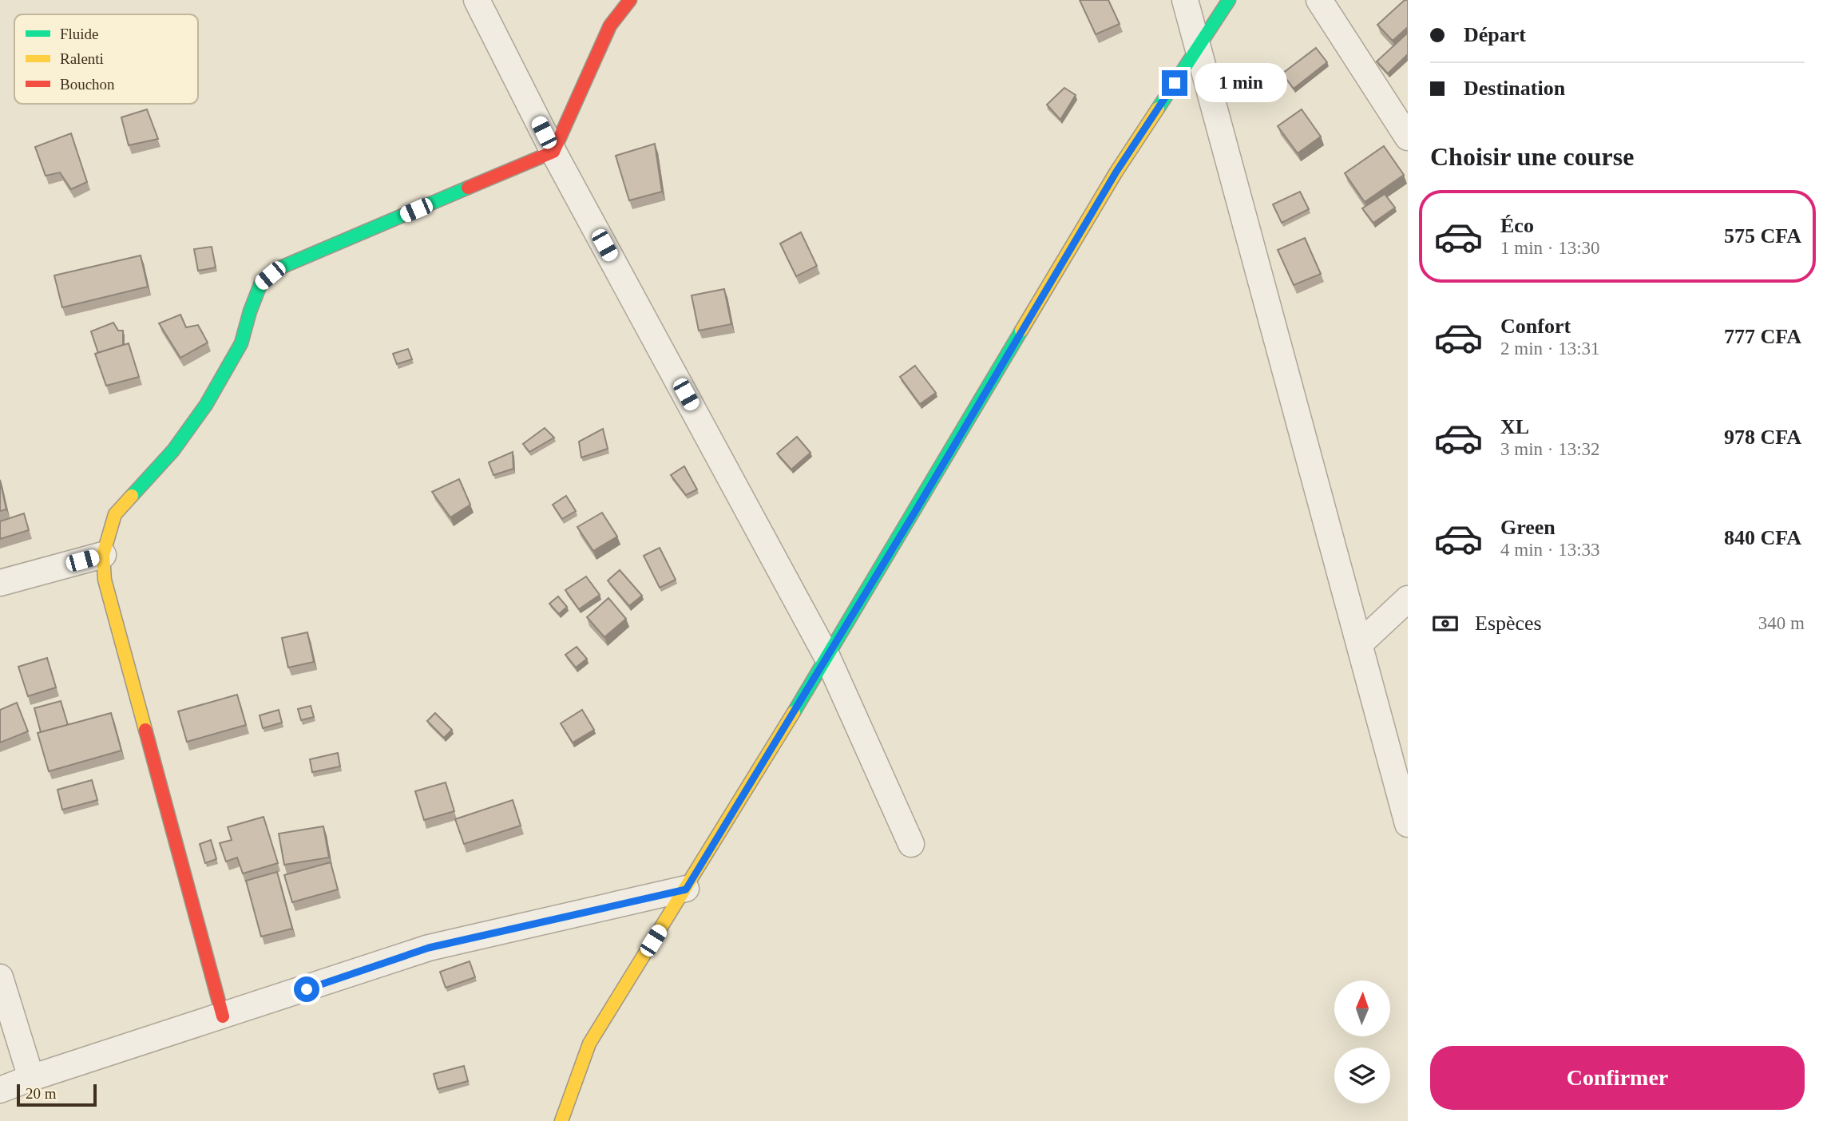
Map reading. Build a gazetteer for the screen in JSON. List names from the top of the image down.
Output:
{
  "legend": ["Fluide", "Ralenti", "Bouchon"],
  "scale_bar": "20 m",
  "north": "top",
  "page": {
    "banner": ["Départ", "Destination"],
    "bubble": "1 min",
    "heading": "Choisir une course",
    "list": [
      {
        "name": "Éco",
        "note": "1 min · 13:30",
        "value": "575 CFA"
      },
      {
        "name": "Confort",
        "note": "2 min · 13:31",
        "value": "777 CFA"
      },
      {
        "name": "XL",
        "note": "3 min · 13:32",
        "value": "978 CFA"
      },
      {
        "name": "Green",
        "note": "4 min · 13:33",
        "value": "840 CFA"
      }
    ],
    "pay": ["Espèces", "340 m"],
    "buttons": "Confirmer",
    "scale": "20 m"
  }
}
